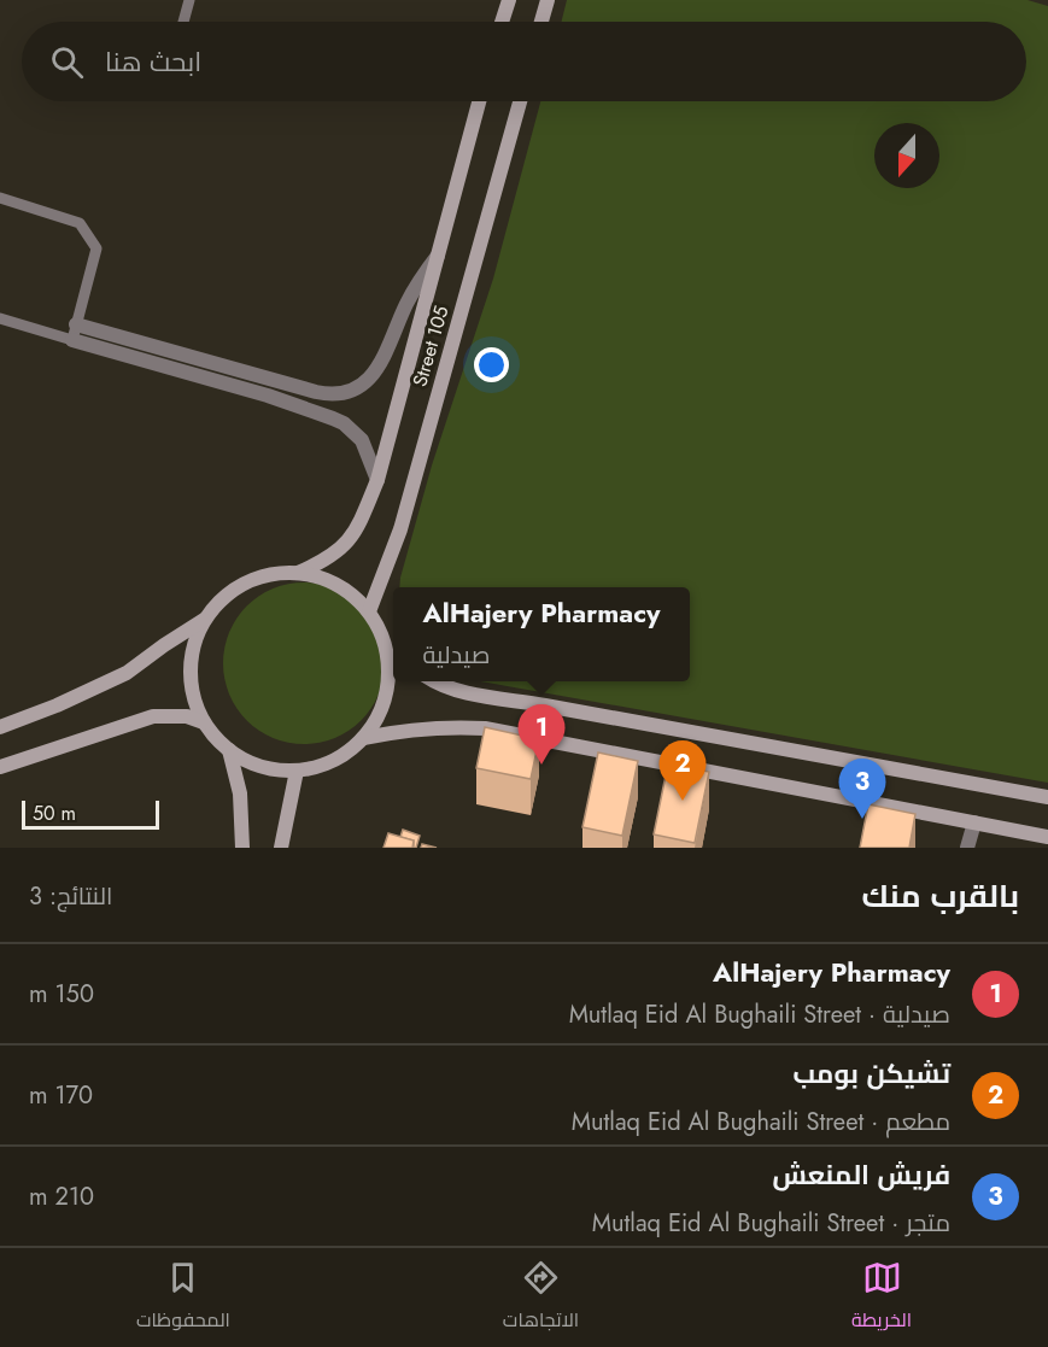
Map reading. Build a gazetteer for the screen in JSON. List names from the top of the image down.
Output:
{
  "streets": {
    "street": ["Street 105"]
  },
  "scale_bar": "50 m",
  "north": "bottom",
  "page": {
    "search": "ابحث هنا",
    "popup": ["AlHajery Pharmacy", "صيدلية"],
    "pins": ["1", "2", "3"],
    "scale": "50 m",
    "heading": ["بالقرب منك", "النتائج: 3"],
    "list": [
      {
        "mark": "1",
        "name": "AlHajery Pharmacy",
        "note": "صيدلية · Mutlaq Eid Al Bughaili Street",
        "value": "150 m"
      },
      {
        "mark": "2",
        "name": "تشيكن بومب",
        "note": "مطعم · Mutlaq Eid Al Bughaili Street",
        "value": "170 m"
      },
      {
        "mark": "3",
        "name": "فريش المنعش",
        "note": "متجر · Mutlaq Eid Al Bughaili Street",
        "value": "210 m"
      }
    ],
    "nav": ["الخريطة", "الاتجاهات", "المحفوظات"]
  }
}
